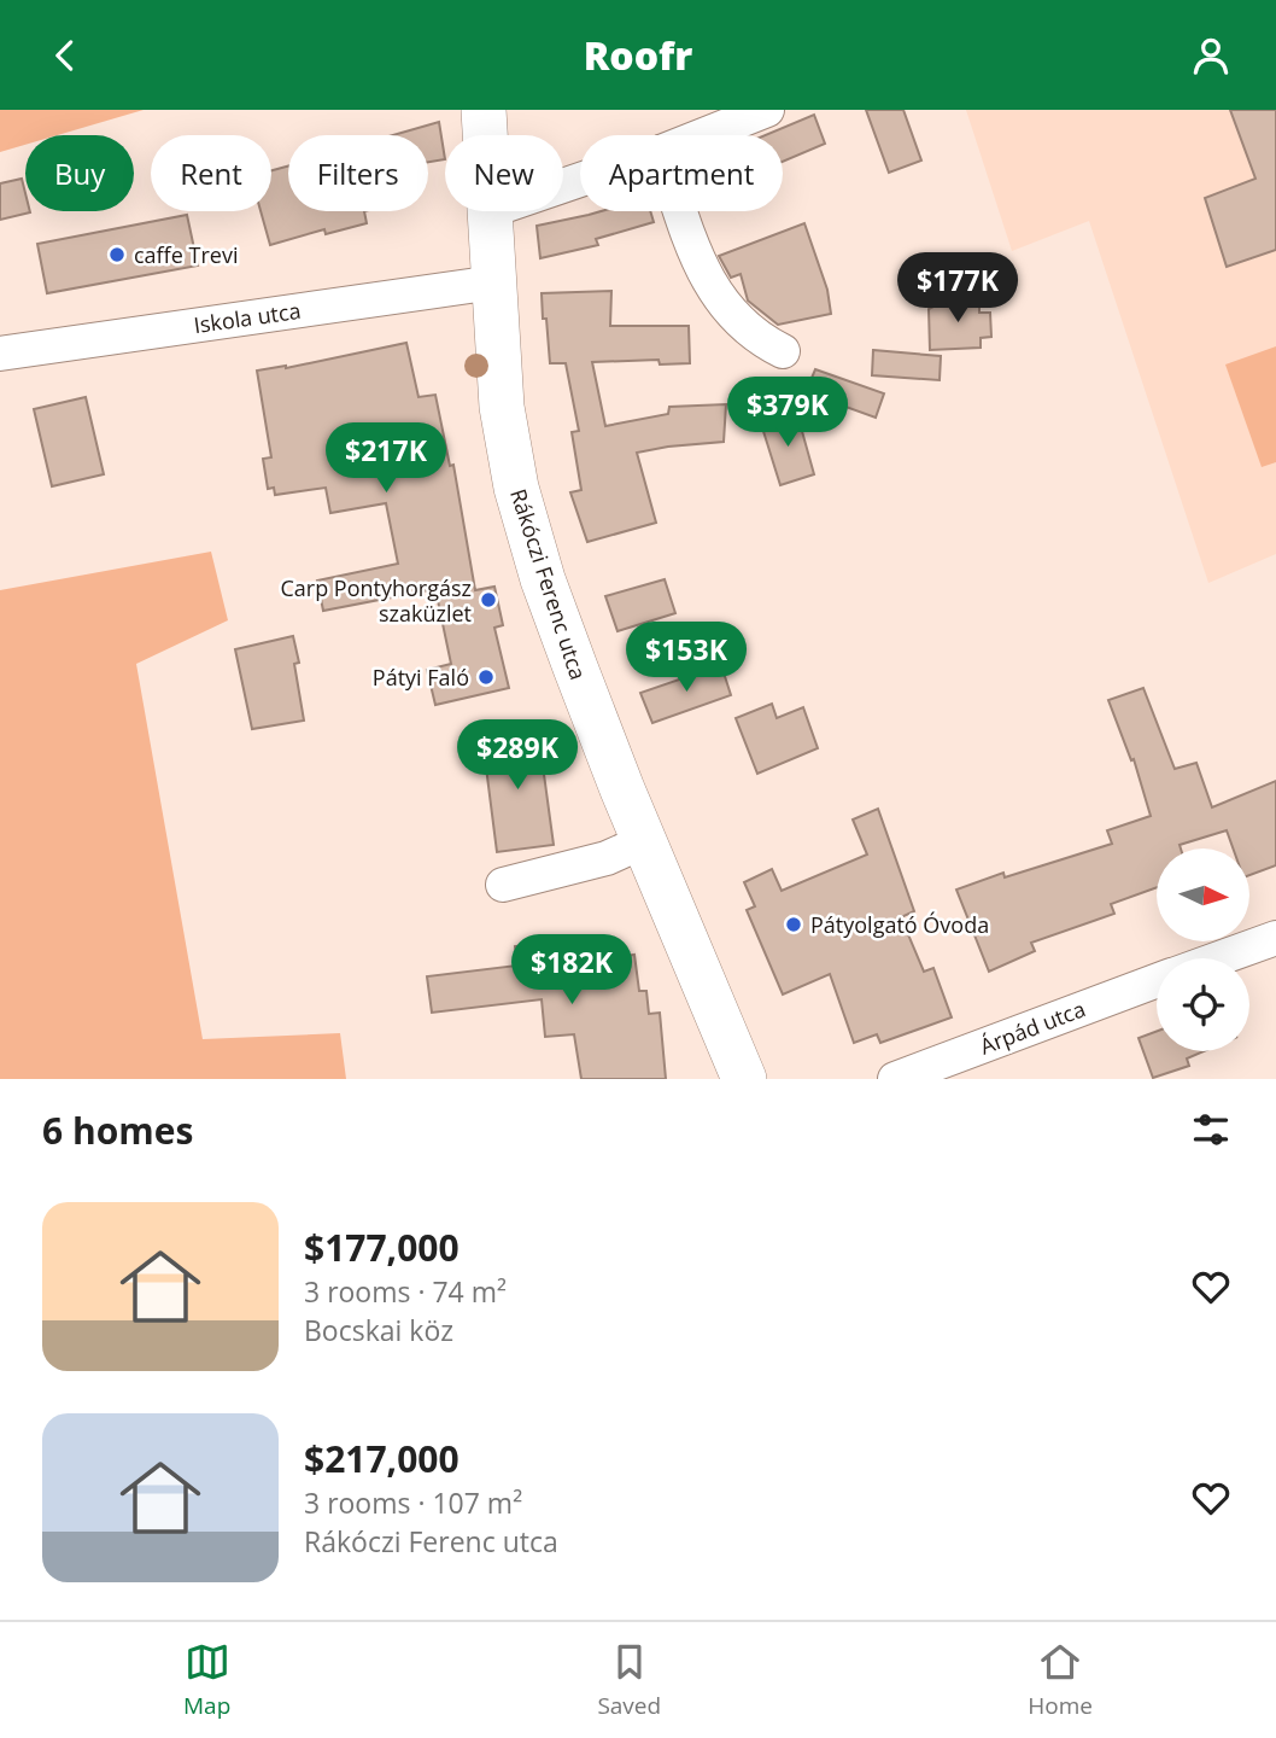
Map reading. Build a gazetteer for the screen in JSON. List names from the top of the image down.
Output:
{
  "streets": {
    "main road": ["Rákóczi Ferenc utca"],
    "street": ["Iskola utca", "Árpád utca"]
  },
  "crossings": [
    ["Iskola utca", "Rákóczi Ferenc utca"]
  ],
  "places": [
    "caffe Trevi",
    "Carp Pontyhorgász szaküzlet",
    "Pátyi Faló",
    "Pátyolgató Óvoda"
  ],
  "north": "right",
  "page": {
    "header": "Roofr",
    "chip": [
      "Buy",
      "Rent",
      "Filters",
      "New",
      "Apartment"
    ],
    "price": [
      "$177K",
      "$379K",
      "$217K",
      "$153K",
      "$289K",
      "$182K"
    ],
    "heading": "6 homes",
    "list": [
      {
        "name": "$177,000",
        "note": "3 rooms · 74 m² · Bocskai köz"
      },
      {
        "name": "$217,000",
        "note": "3 rooms · 107 m² · Rákóczi Ferenc utca"
      }
    ],
    "tabs": ["Map", "Saved", "Home"]
  }
}
